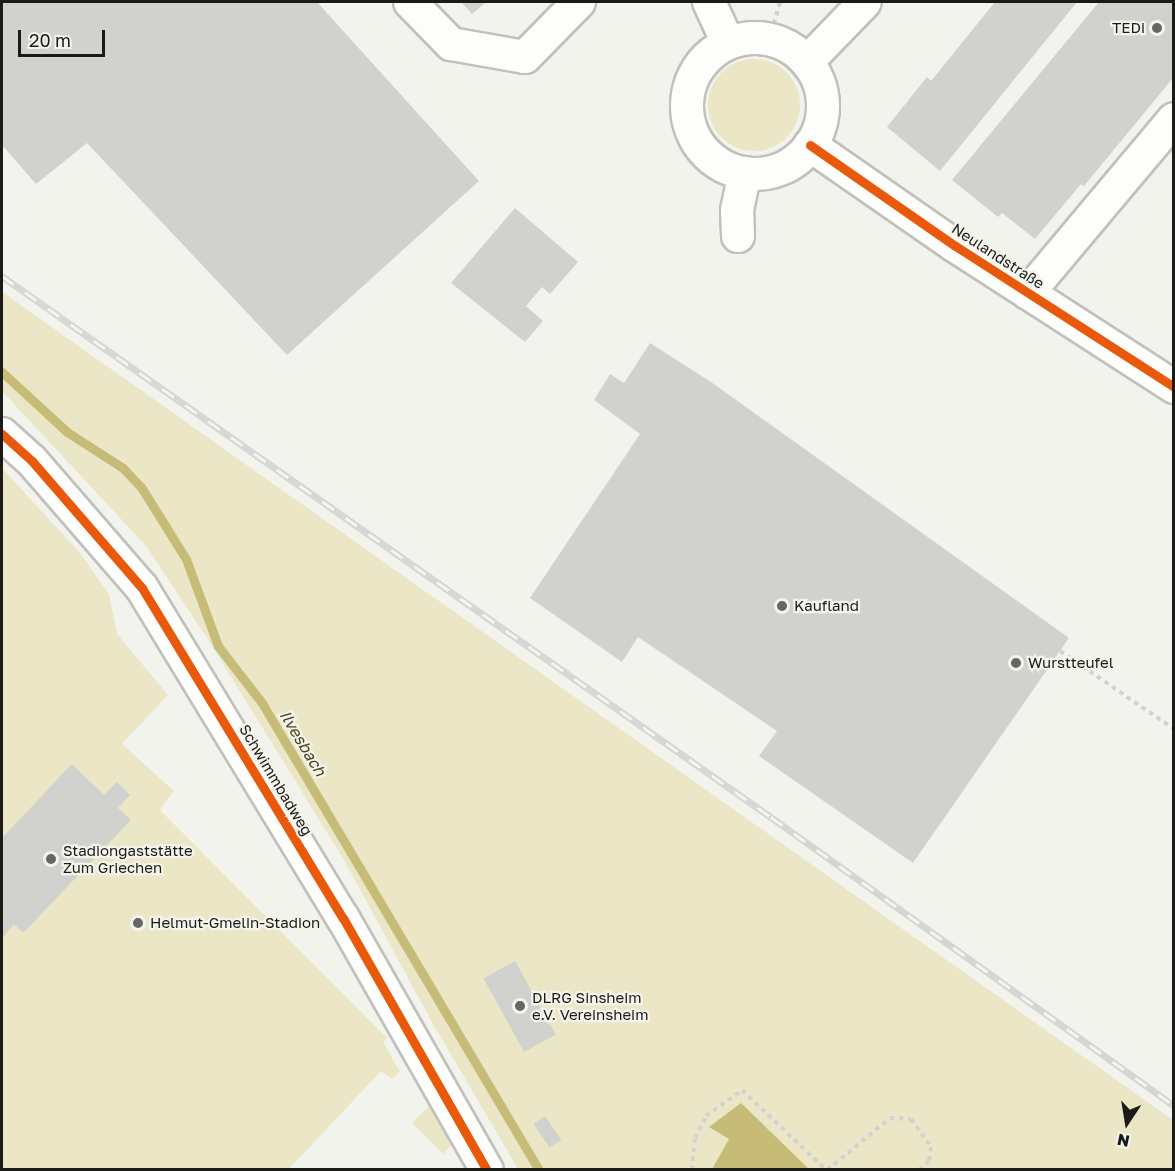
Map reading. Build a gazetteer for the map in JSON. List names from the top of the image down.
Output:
{
  "streets": {
    "street": ["Neulandstraße", "Schwimmbadweg"]
  },
  "water": ["Ilvesbach"],
  "places": [
    "TEDi",
    "Kaufland",
    "Wurstteufel",
    "Stadiongaststätte Zum Griechen",
    "Helmut-Gmelin-Stadion",
    "DLRG Sinsheim e.V. Vereinsheim"
  ],
  "scale_bar": "20 m",
  "north": "bottom"
}
